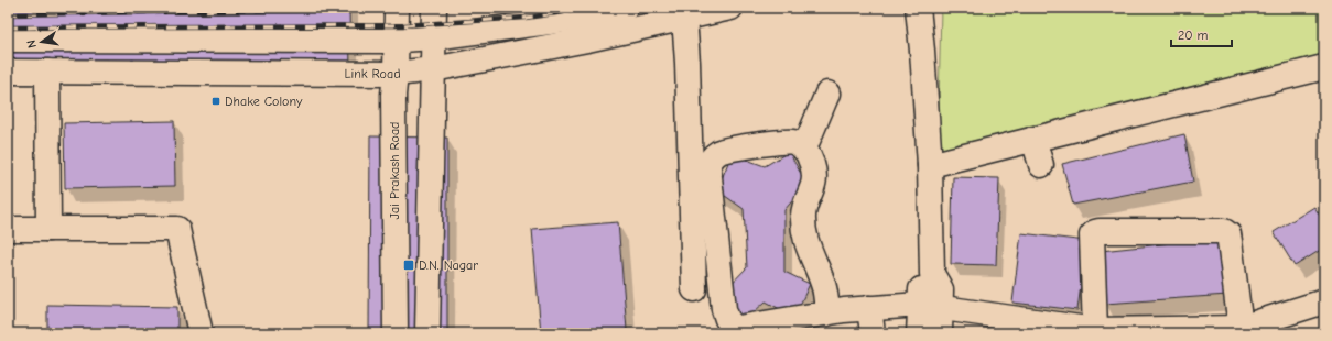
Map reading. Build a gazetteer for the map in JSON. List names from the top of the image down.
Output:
{
  "streets": {
    "street": ["Link Road", "Jai Prakash Road"]
  },
  "crossings": [
    ["Link Road", "Jai Prakash Road"]
  ],
  "places": {
    "transit": ["Dhake Colony", "D.N. Nagar"]
  },
  "scale_bar": "20 m",
  "north": "left"
}
